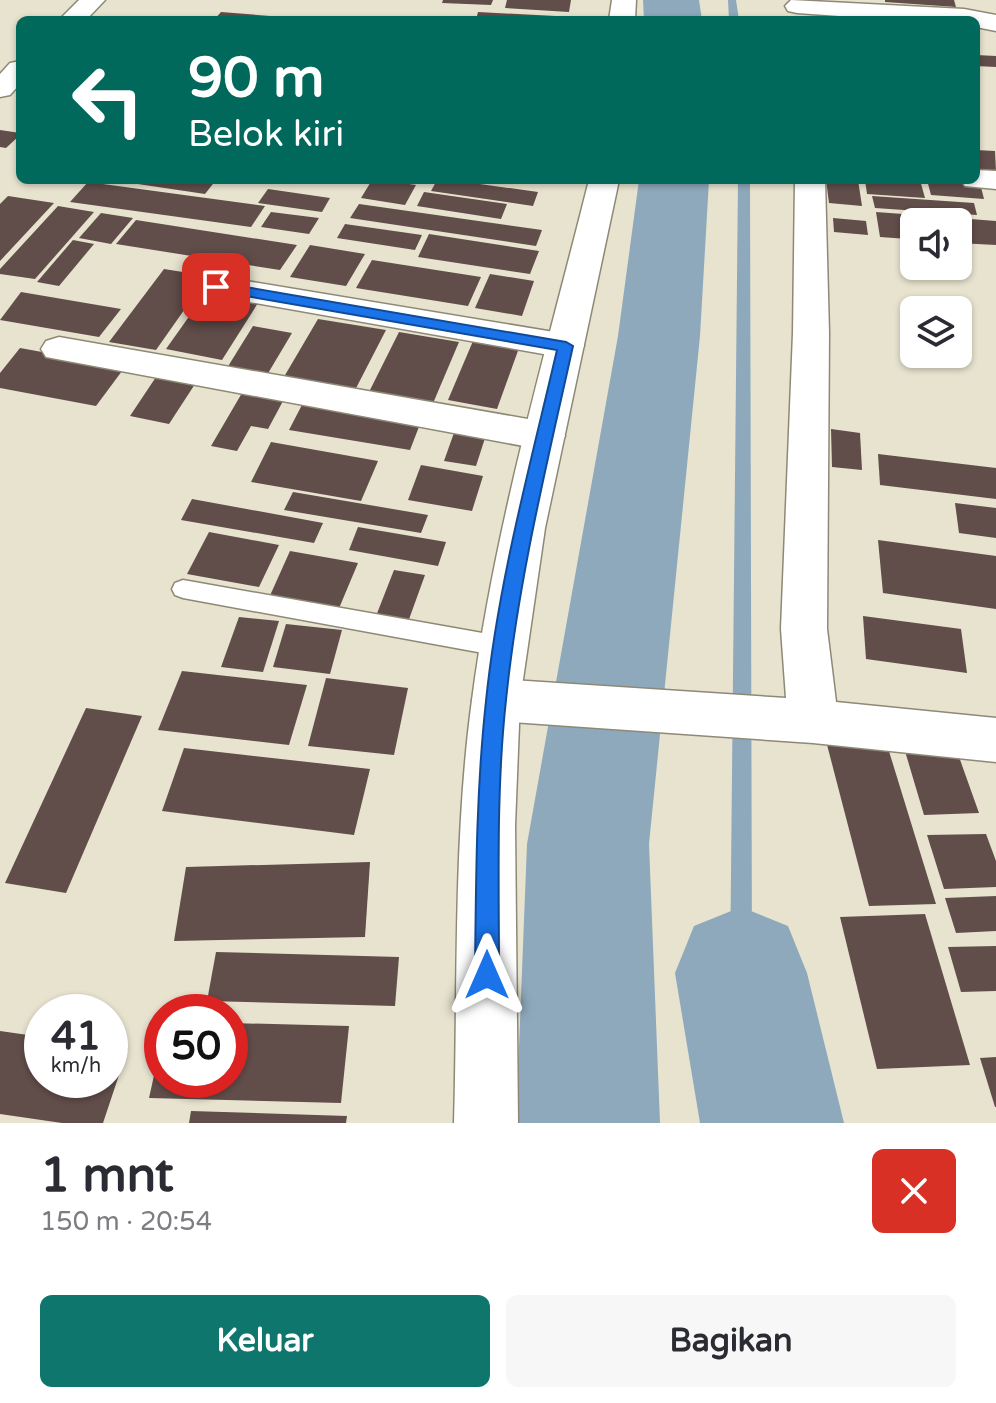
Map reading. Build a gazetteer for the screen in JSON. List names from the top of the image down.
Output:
{
  "page": {
    "turn": ["90 m", "Belok kiri"],
    "speed": "41 km/h",
    "limit": "50",
    "heading": ["1 mnt", "150 m · 20:54"],
    "buttons": ["Keluar", "Bagikan"]
  }
}
